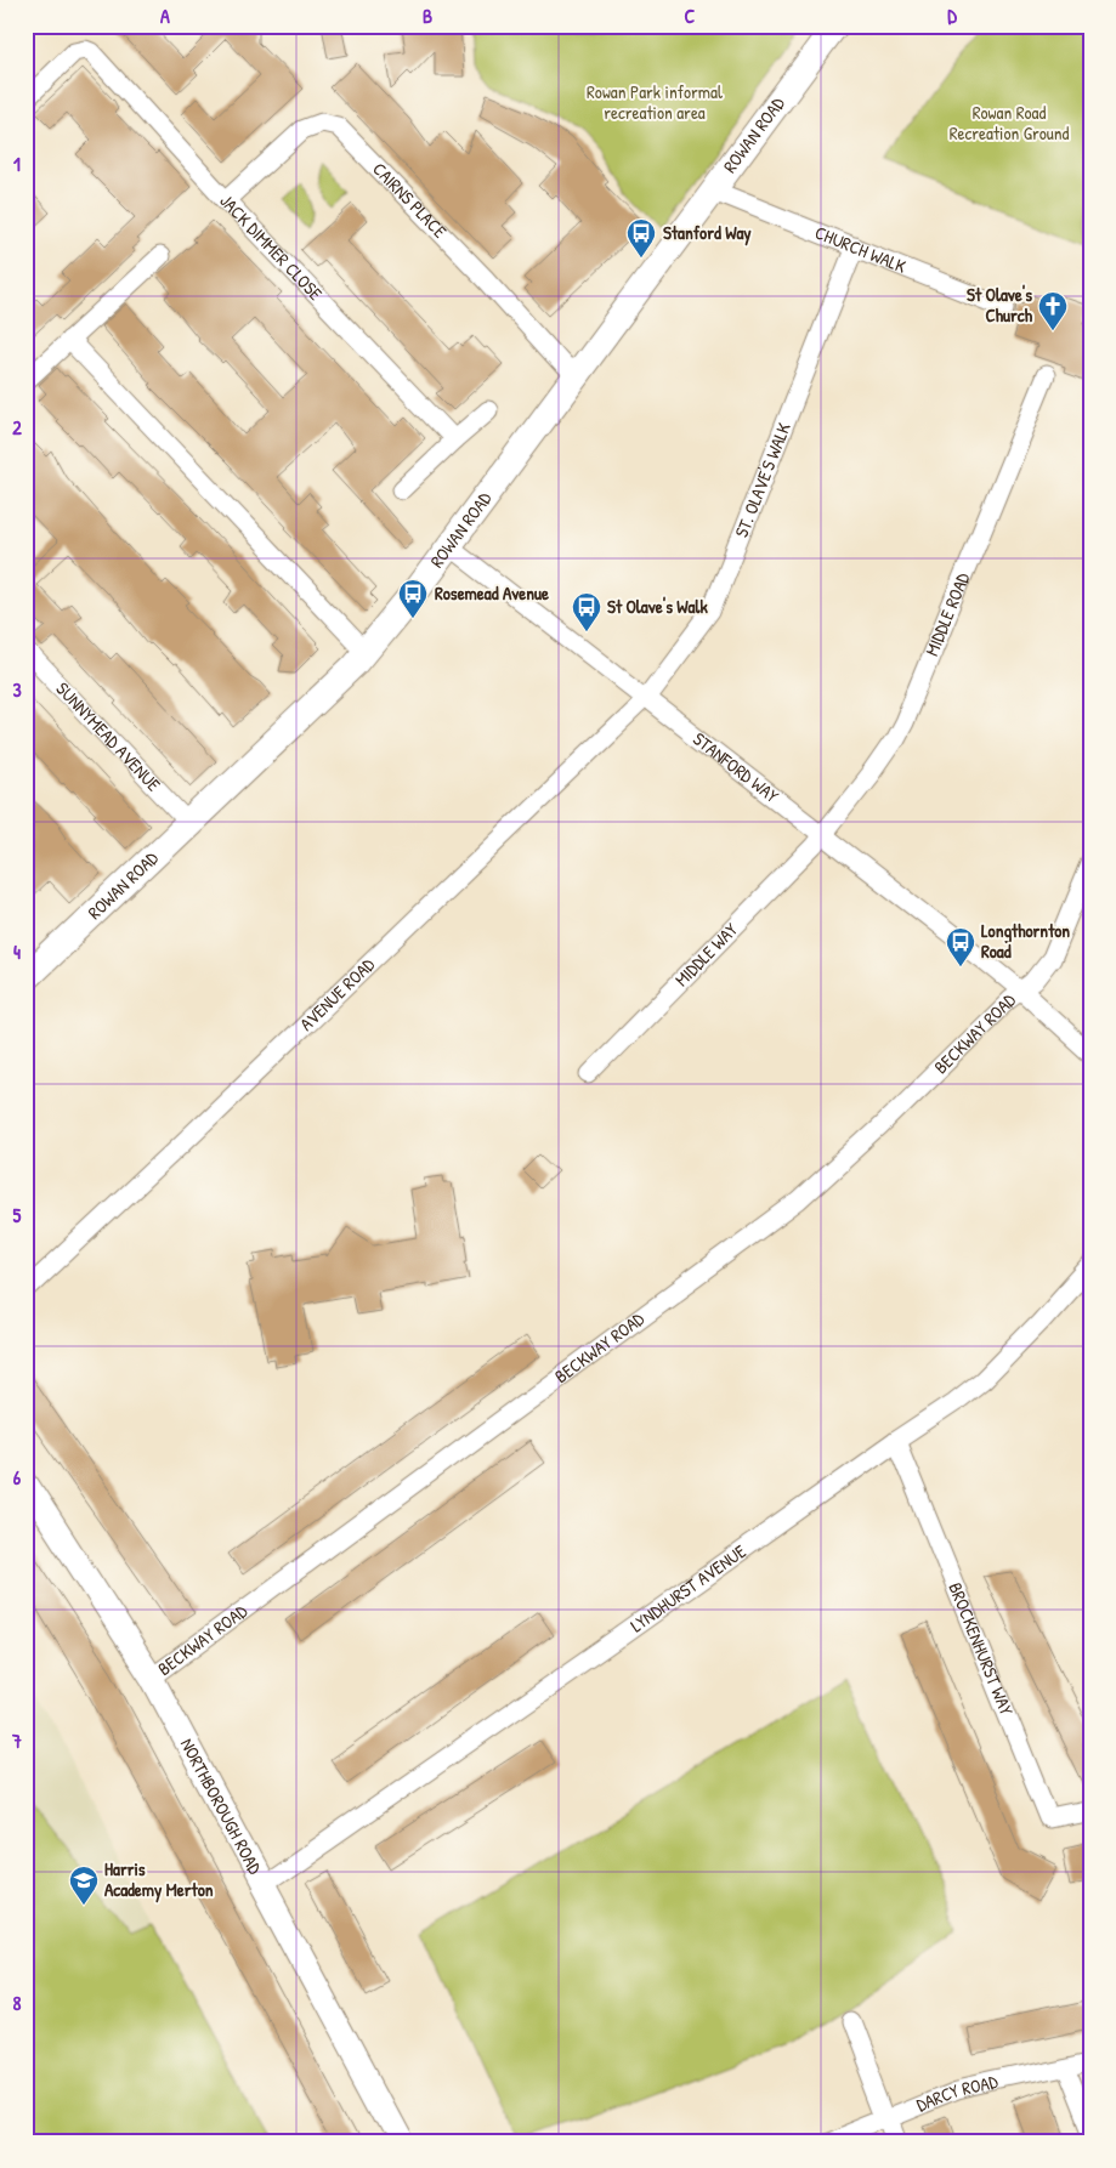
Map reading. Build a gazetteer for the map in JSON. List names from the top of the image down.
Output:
{
  "streets": {
    "main road": ["ROWAN ROAD"],
    "street": [
      "CAIRNS PLACE",
      "JACK DIMMER CLOSE",
      "CHURCH WALK",
      "ST. OLAVE'S WALK",
      "MIDDLE ROAD",
      "SUNNYMEAD AVENUE",
      "STANFORD WAY",
      "MIDDLE WAY",
      "AVENUE ROAD",
      "BECKWAY ROAD",
      "LYNDHURST AVENUE",
      "BROCKENHURST WAY",
      "NORTHBOROUGH ROAD",
      "DARCY ROAD"
    ]
  },
  "crossings": [
    ["ROWAN ROAD", "CAIRNS PLACE"],
    ["ROWAN ROAD", "CHURCH WALK"],
    ["ROWAN ROAD", "SUNNYMEAD AVENUE"],
    ["ROWAN ROAD", "STANFORD WAY"],
    ["CAIRNS PLACE", "JACK DIMMER CLOSE"],
    ["CHURCH WALK", "ST. OLAVE'S WALK"],
    ["ST. OLAVE'S WALK", "STANFORD WAY"],
    ["ST. OLAVE'S WALK", "AVENUE ROAD"],
    ["MIDDLE ROAD", "STANFORD WAY"],
    ["MIDDLE ROAD", "MIDDLE WAY"],
    ["STANFORD WAY", "MIDDLE WAY"],
    ["STANFORD WAY", "AVENUE ROAD"],
    ["STANFORD WAY", "BECKWAY ROAD"],
    ["BECKWAY ROAD", "NORTHBOROUGH ROAD"],
    ["LYNDHURST AVENUE", "BROCKENHURST WAY"],
    ["LYNDHURST AVENUE", "NORTHBOROUGH ROAD"]
  ],
  "parks": ["Rowan Park informal recreation area", "Rowan Road Recreation Ground"],
  "places": {
    "bus stop": [
      "Stanford Way",
      "Rosemead Avenue",
      "St Olave's Walk",
      "Longthornton Road"
    ],
    "church": ["St Olave's Church"],
    "school or university": ["Harris Academy Merton"]
  },
  "grid": {
    "columns": [
      "A",
      "B",
      "C",
      "D"
    ],
    "rows": [
      "1",
      "2",
      "3",
      "4",
      "5",
      "6",
      "7",
      "8"
    ]
  }
}
